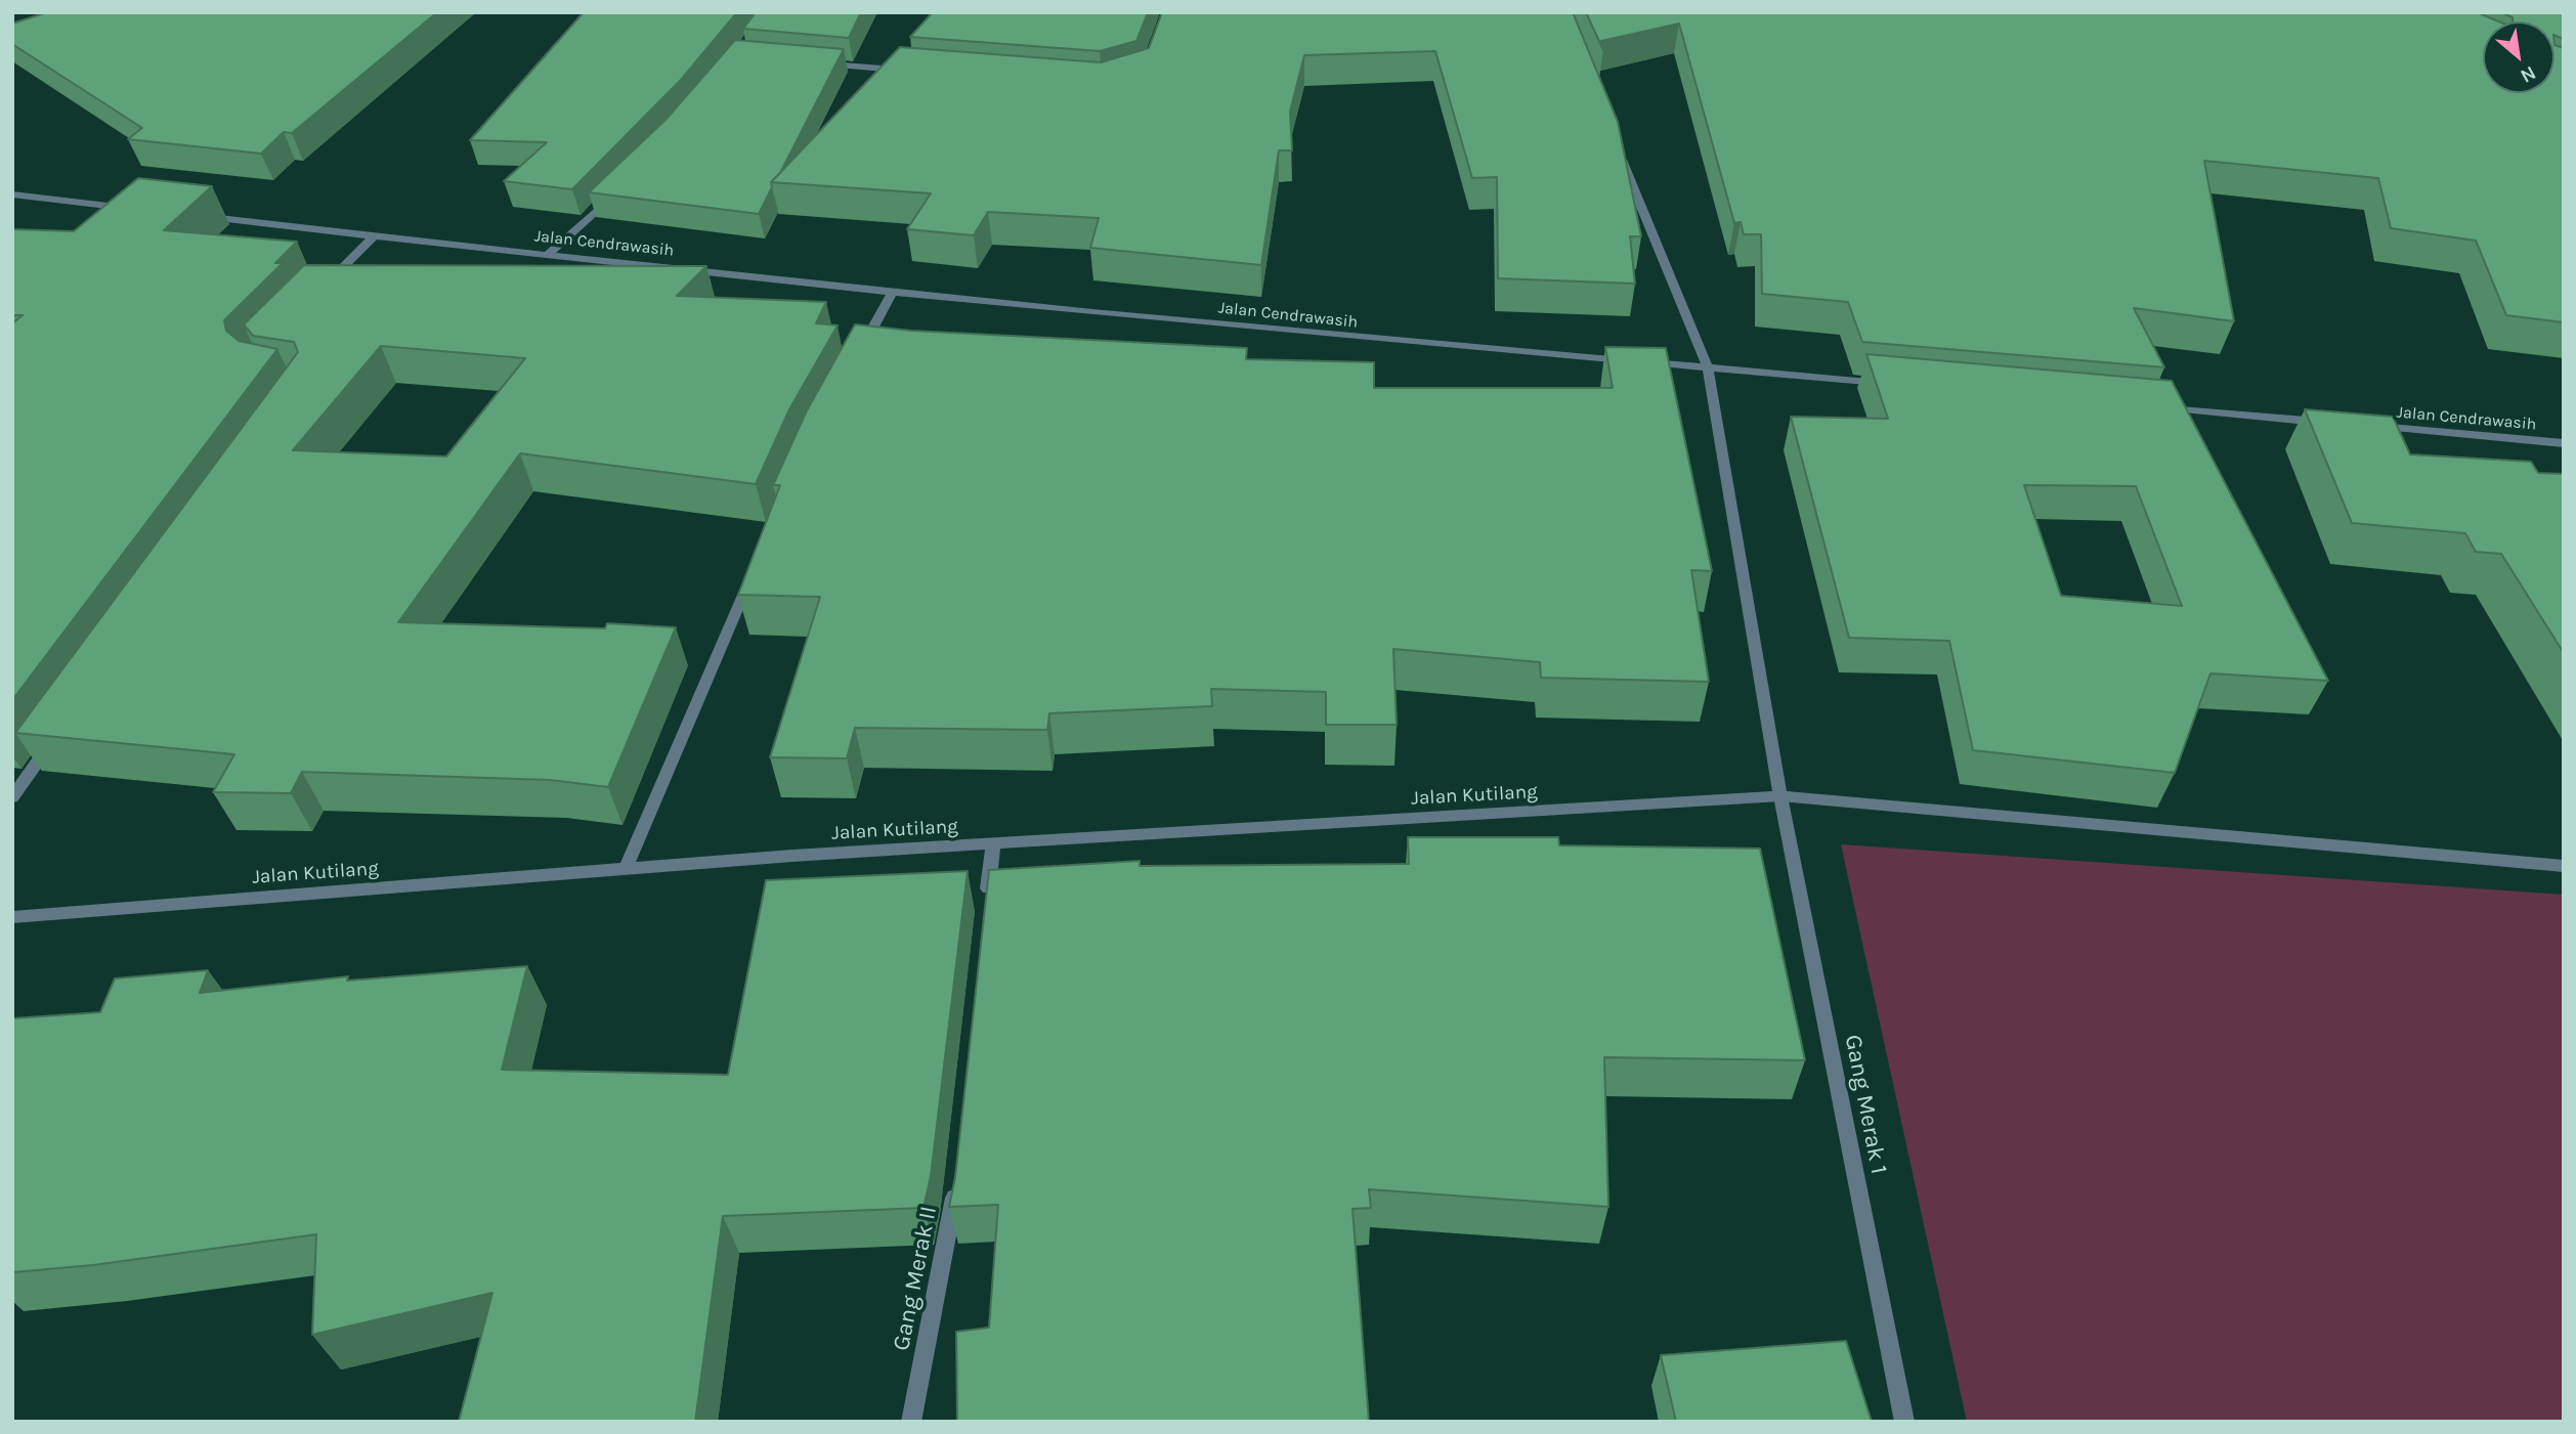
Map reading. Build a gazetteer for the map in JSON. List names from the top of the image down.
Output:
{
  "streets": {
    "street": [
      "Jalan Cendrawasih",
      "Jalan Kutilang",
      "Gang Merak 1",
      "Gang Merak II"
    ]
  },
  "crossings": [
    ["Jalan Cendrawasih", "Gang Merak 1"],
    ["Jalan Kutilang", "Gang Merak 1"]
  ],
  "north": "bottom right"
}
